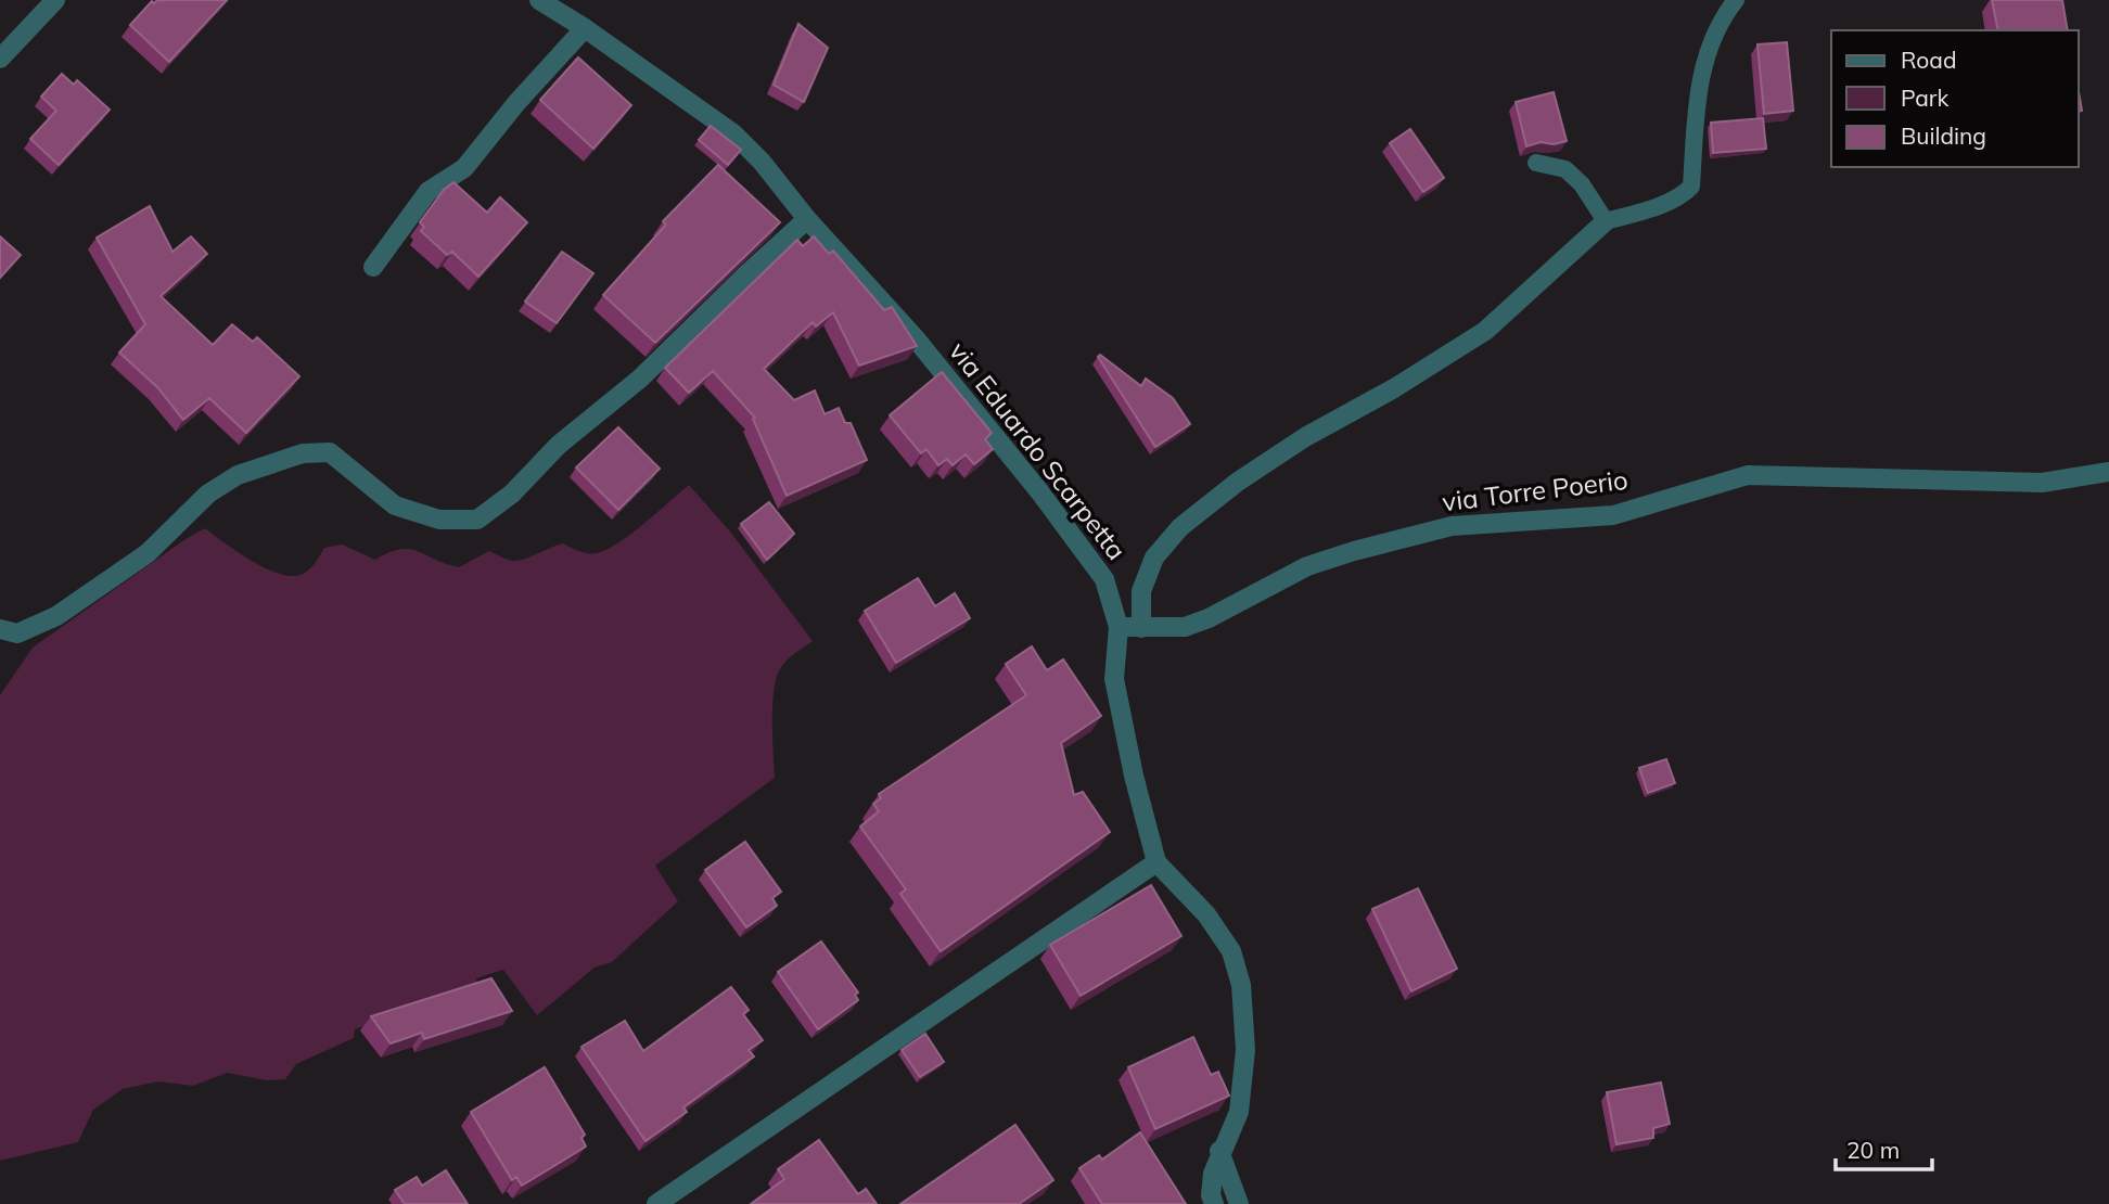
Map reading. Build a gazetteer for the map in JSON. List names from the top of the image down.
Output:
{
  "streets": {
    "street": ["via Eduardo Scarpetta", "via Torre Poerio"]
  },
  "crossings": [
    ["via Eduardo Scarpetta", "via Torre Poerio"]
  ],
  "legend": ["Road", "Park", "Building"],
  "scale_bar": "20 m"
}
